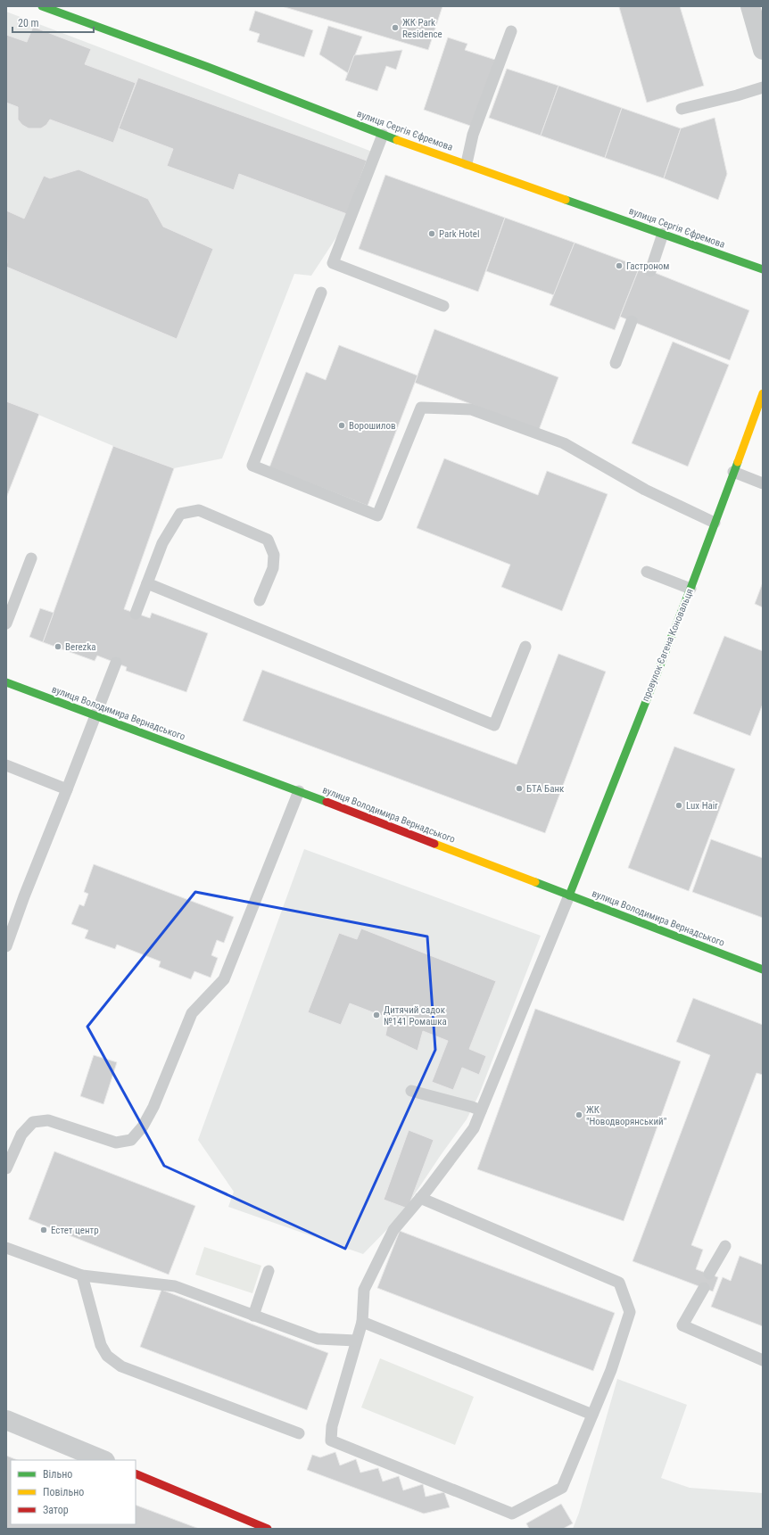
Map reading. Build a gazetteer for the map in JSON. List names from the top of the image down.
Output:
{
  "streets": {
    "street": ["вулиця Сергія Єфремова", "провулок Євгена Коновальця", "вулиця Володимира Вернадського"]
  },
  "crossings": [
    ["провулок Євгена Коновальця", "вулиця Володимира Вернадського"]
  ],
  "places": [
    "ЖК Park Residence",
    "Park Hotel",
    "Гастроном",
    "Ворошилов",
    "Berezka",
    "БТА Банк",
    "Lux Hair",
    "Дитячий садок №141 Ромашка",
    "ЖК \"Новодворянський\"",
    "Естет центр"
  ],
  "legend": ["Вільно", "Повільно", "Затор"],
  "scale_bar": "20 m"
}
